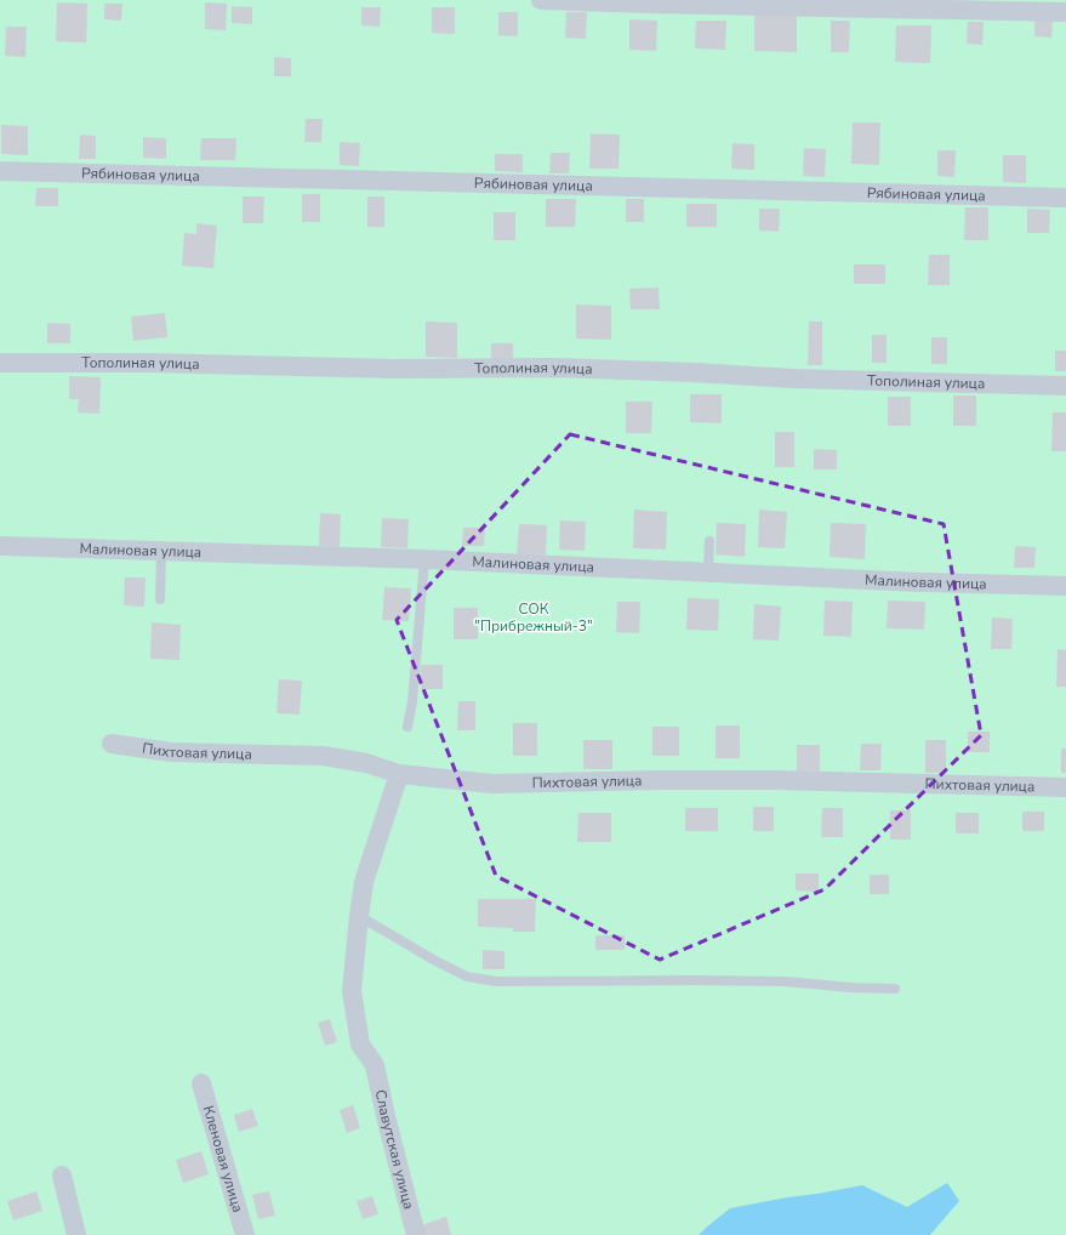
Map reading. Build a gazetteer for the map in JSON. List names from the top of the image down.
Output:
{
  "streets": {
    "street": [
      "Рябиновая улица",
      "Тополиная улица",
      "Малиновая улица",
      "Пихтовая улица",
      "Славутская улица",
      "Кленовая улица"
    ]
  },
  "parks": ["СОК \"Прибрежный-3\""]
}
